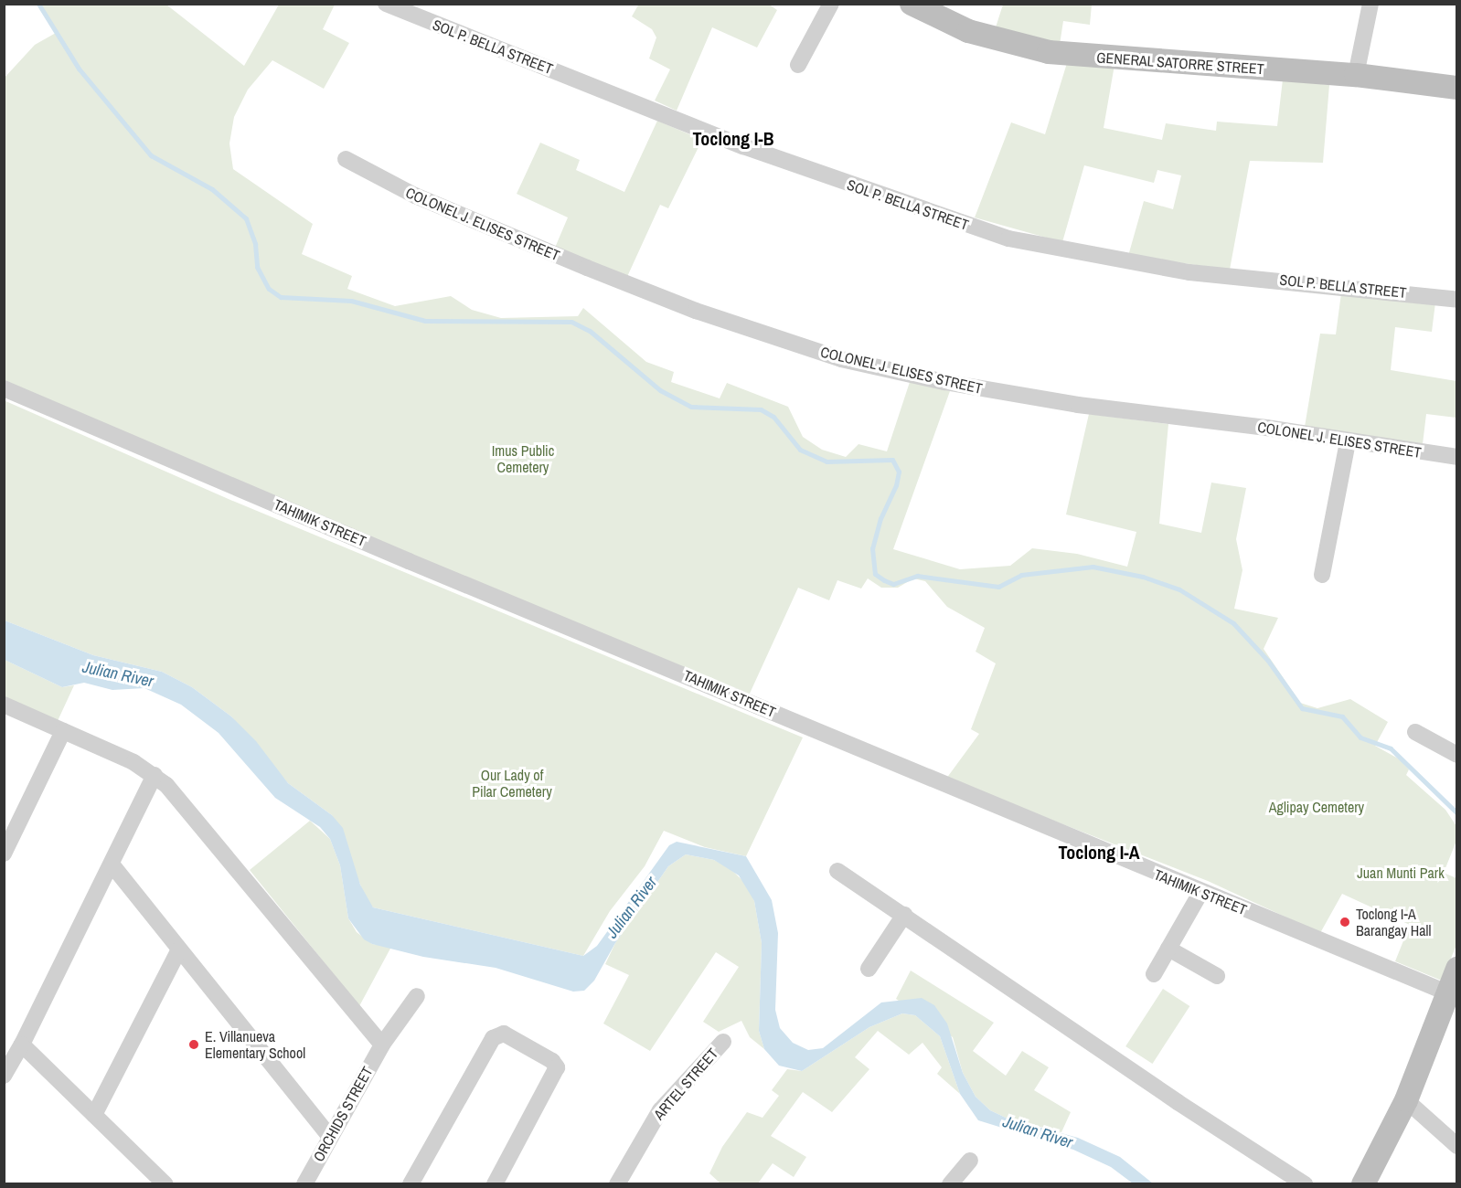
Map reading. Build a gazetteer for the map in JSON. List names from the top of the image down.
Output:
{
  "streets": {
    "street": [
      "SOL P. BELLA STREET",
      "GENERAL SATORRE STREET",
      "COLONEL J. ELISES STREET",
      "TAHIMIK STREET",
      "ARTEL STREET",
      "ORCHIDS STREET"
    ]
  },
  "districts": ["Toclong I-B", "Toclong I-A"],
  "water": ["Julian River"],
  "parks": [
    "Imus Public Cemetery",
    "Our Lady of Pilar Cemetery",
    "Aglipay Cemetery",
    "Juan Munti Park"
  ],
  "places": ["Toclong I-A Barangay Hall", "E. Villanueva Elementary School"]
}
